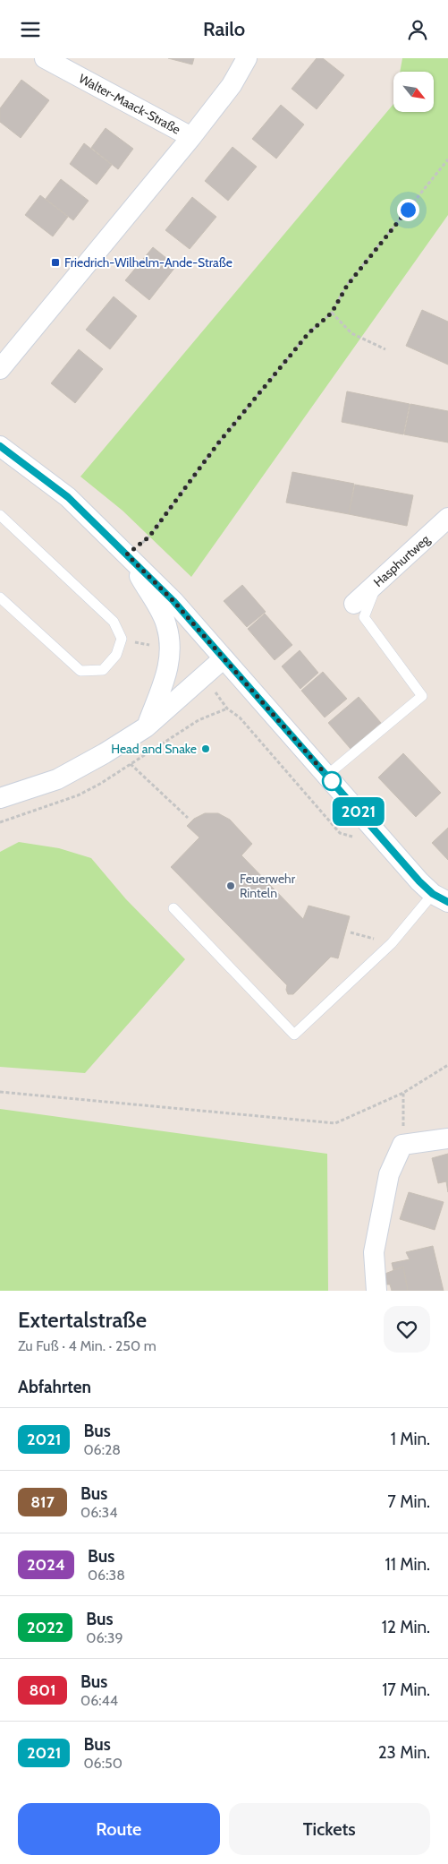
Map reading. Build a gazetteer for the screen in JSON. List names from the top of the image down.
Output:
{
  "streets": {
    "street": ["Walter-Maack-Straße", "Hasphurtweg"]
  },
  "places": {
    "transit": ["Friedrich-Wilhelm-Ande-Straße"],
    "other": ["Head and Snake", "Feuerwehr Rinteln"]
  },
  "lines": ["bus line 2021"],
  "north": "bottom right",
  "page": {
    "header": "Railo",
    "on_map": "2021",
    "heading": [
      ["Extertalstraße", "Zu Fuß · 4 Min. · 250 m"],
      "Abfahrten"
    ],
    "list": [
      {
        "mark": "2021",
        "name": "Bus",
        "note": "06:28",
        "value": "1 Min."
      },
      {
        "mark": "817",
        "name": "Bus",
        "note": "06:34",
        "value": "7 Min."
      },
      {
        "mark": "2024",
        "name": "Bus",
        "note": "06:38",
        "value": "11 Min."
      },
      {
        "mark": "2022",
        "name": "Bus",
        "note": "06:39",
        "value": "12 Min."
      },
      {
        "mark": "801",
        "name": "Bus",
        "note": "06:44",
        "value": "17 Min."
      },
      {
        "mark": "2021",
        "name": "Bus",
        "note": "06:50",
        "value": "23 Min."
      }
    ],
    "buttons": ["Route", "Tickets"]
  }
}
